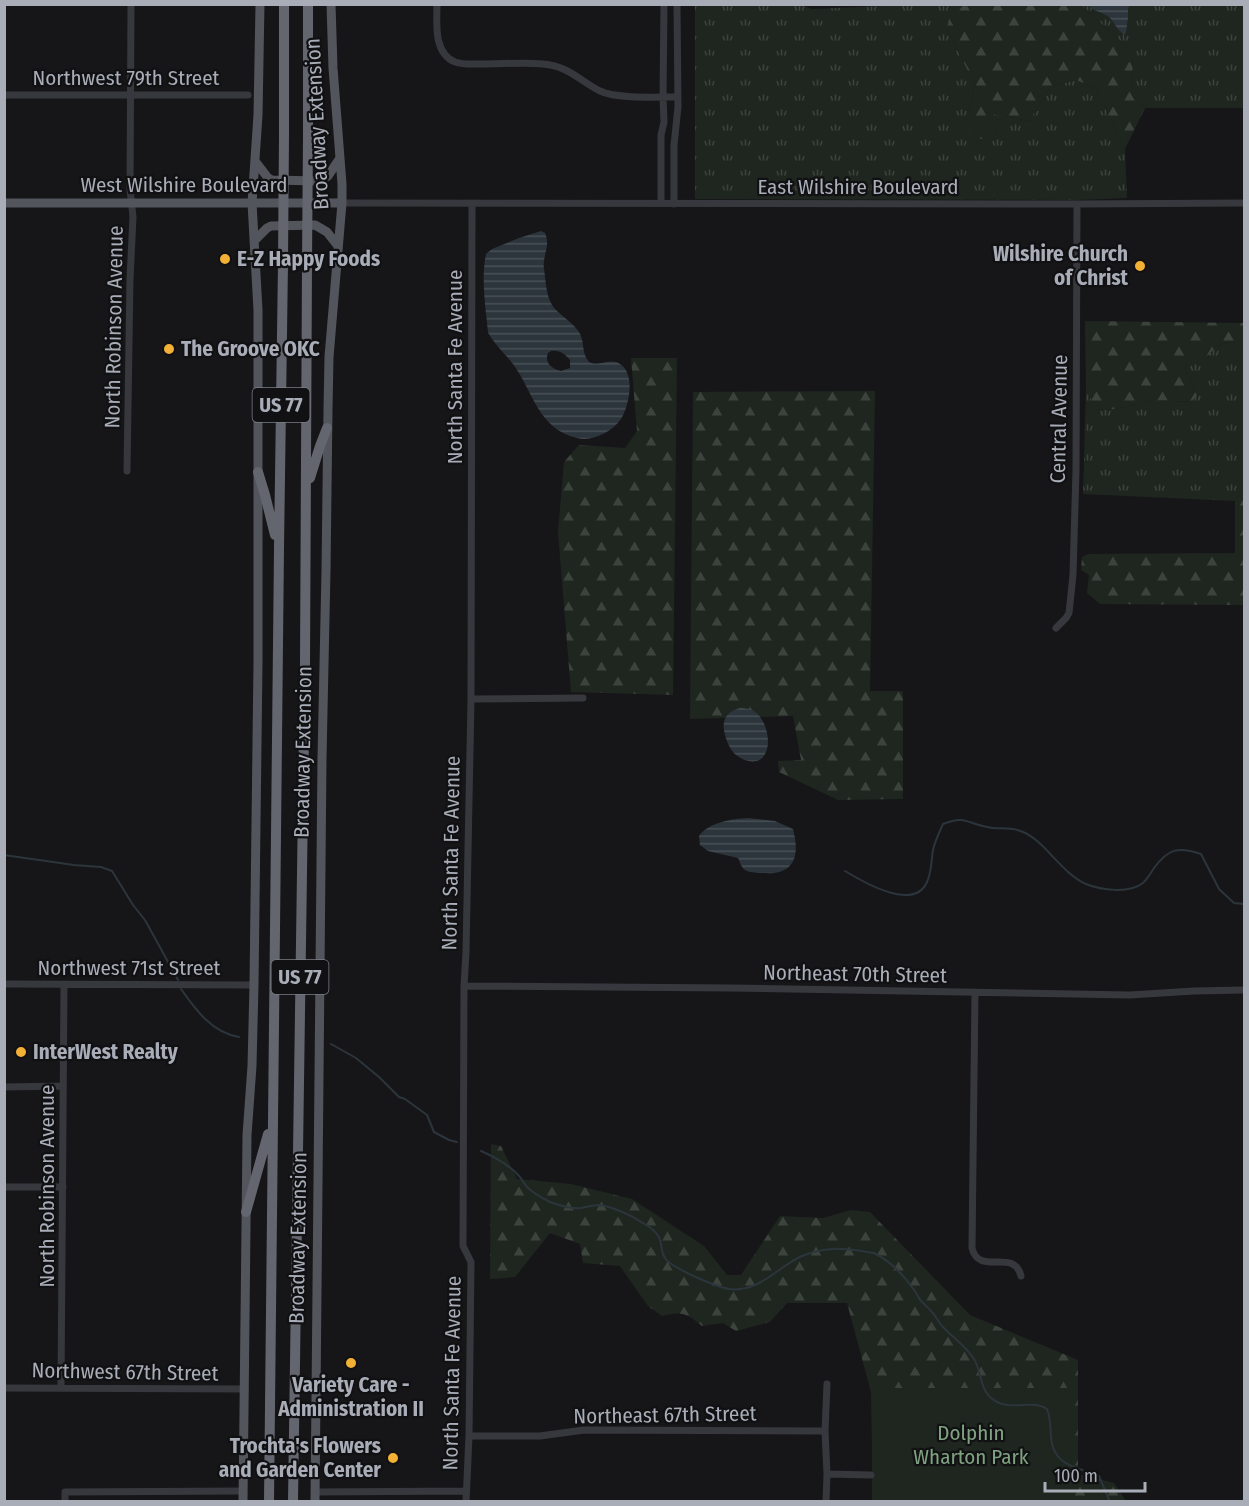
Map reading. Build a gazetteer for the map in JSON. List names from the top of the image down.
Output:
{
  "streets": {
    "highway": ["Broadway Extension", "US 77"],
    "main road": ["West Wilshire Boulevard"],
    "street": [
      "Northwest 79th Street",
      "East Wilshire Boulevard",
      "North Robinson Avenue",
      "North Santa Fe Avenue",
      "Central Avenue",
      "Northwest 71st Street",
      "Northeast 70th Street",
      "Northwest 67th Street",
      "Northeast 67th Street"
    ]
  },
  "crossings": [
    ["Northwest 79th Street", "North Robinson Avenue"],
    ["Broadway Extension", "West Wilshire Boulevard"],
    ["West Wilshire Boulevard", "East Wilshire Boulevard"],
    ["West Wilshire Boulevard", "North Robinson Avenue"],
    ["West Wilshire Boulevard", "North Santa Fe Avenue"],
    ["East Wilshire Boulevard", "North Santa Fe Avenue"],
    ["East Wilshire Boulevard", "Central Avenue"],
    ["North Robinson Avenue", "Northwest 71st Street"],
    ["North Robinson Avenue", "Northwest 67th Street"],
    ["North Santa Fe Avenue", "Northeast 70th Street"],
    ["North Santa Fe Avenue", "Northeast 67th Street"]
  ],
  "parks": ["Dolphin Wharton Park"],
  "places": [
    "E-Z Happy Foods",
    "Wilshire Church of Christ",
    "The Groove OKC",
    "InterWest Realty",
    "Variety Care - Administration II",
    "Trochta's Flowers and Garden Center"
  ],
  "scale_bar": "100 m"
}
